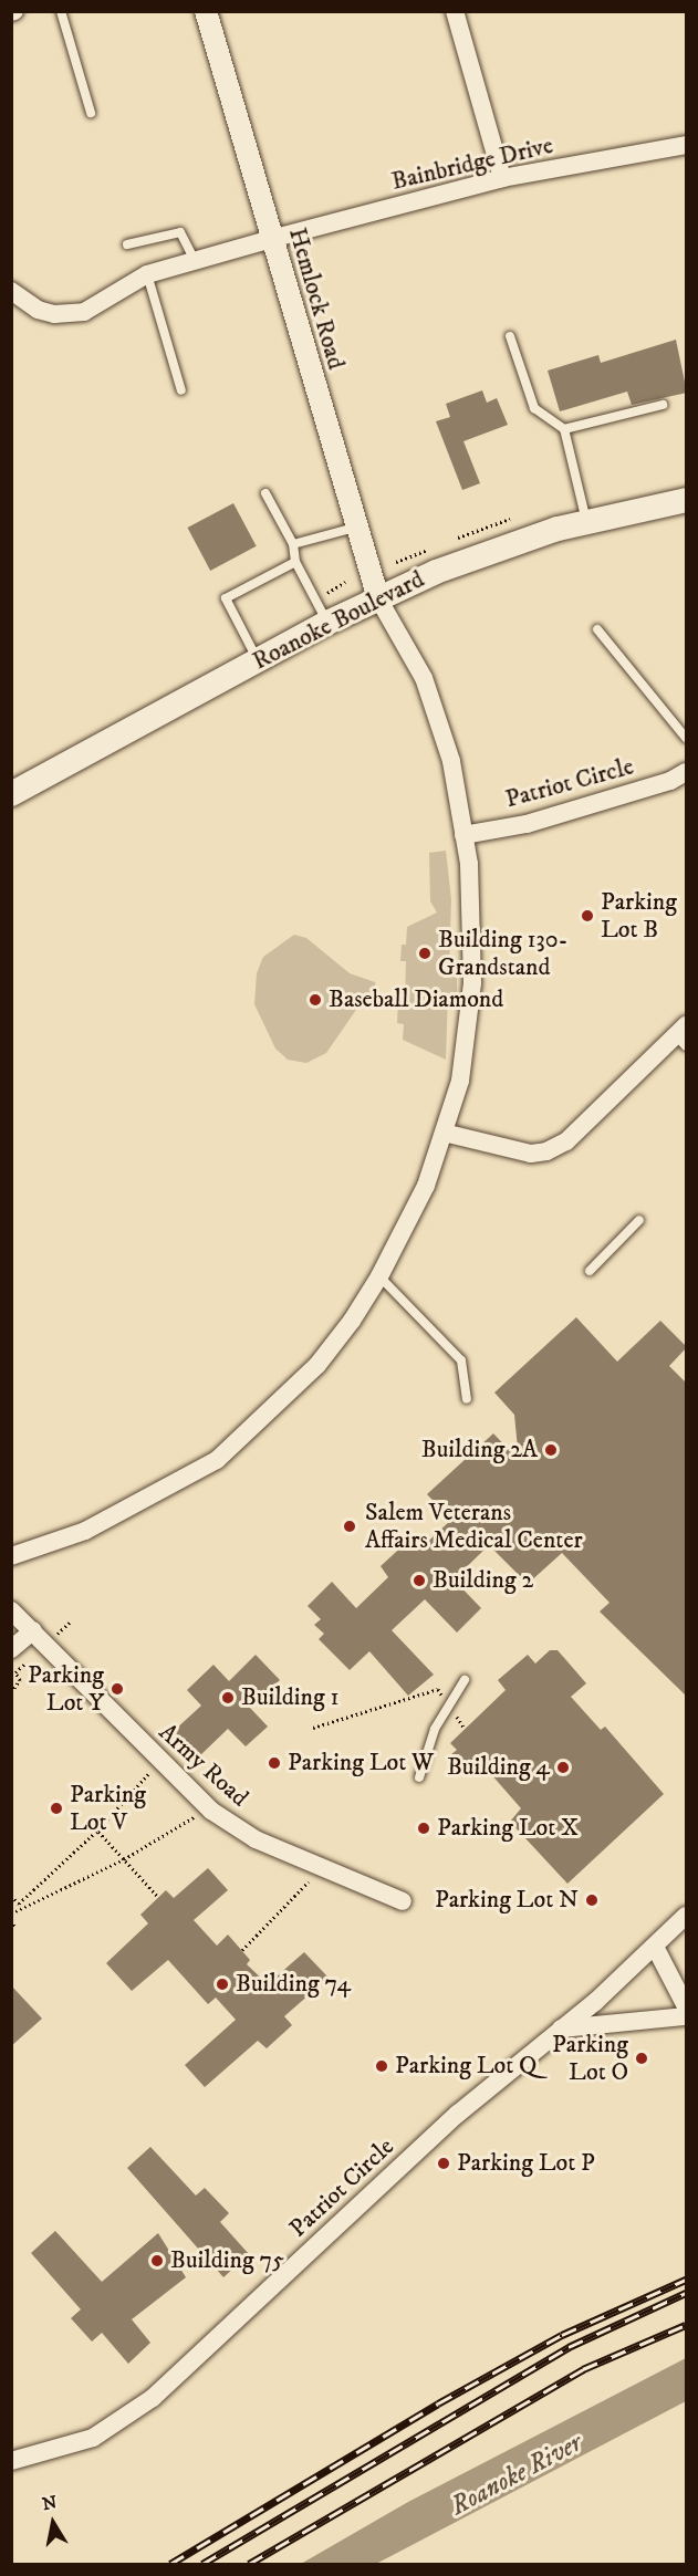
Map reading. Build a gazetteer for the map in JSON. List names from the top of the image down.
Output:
{
  "streets": {
    "main road": ["Roanoke Boulevard"],
    "street": [
      "Bainbridge Drive",
      "Hemlock Road",
      "Patriot Circle",
      "Army Road"
    ]
  },
  "crossings": [
    ["Bainbridge Drive", "Hemlock Road"],
    ["Hemlock Road", "Roanoke Boulevard"]
  ],
  "water": ["Roanoke River"],
  "places": [
    "Parking Lot B",
    "Building 130- Grandstand",
    "Baseball Diamond",
    "Building 2A",
    "Salem Veterans Affairs Medical Center",
    "Building 2",
    "Parking Lot Y",
    "Building 1",
    "Parking Lot W",
    "Building 4",
    "Parking Lot V",
    "Parking Lot X",
    "Parking Lot N",
    "Building 74",
    "Parking Lot O",
    "Parking Lot Q",
    "Parking Lot P",
    "Building 75"
  ],
  "north": "top"
}
